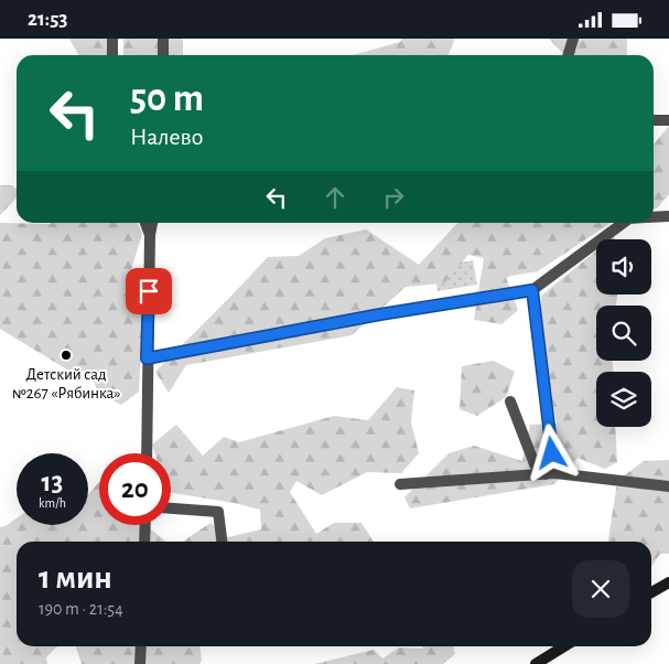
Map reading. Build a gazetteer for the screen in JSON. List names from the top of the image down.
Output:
{
  "places": ["Детский сад №267 «Рябинка»"],
  "page": {
    "status": "21:53",
    "turn": ["50 m", "Налево"],
    "speed": "13 km/h",
    "limit": "20",
    "heading": ["1 мин", "190 m · 21:54"]
  }
}
